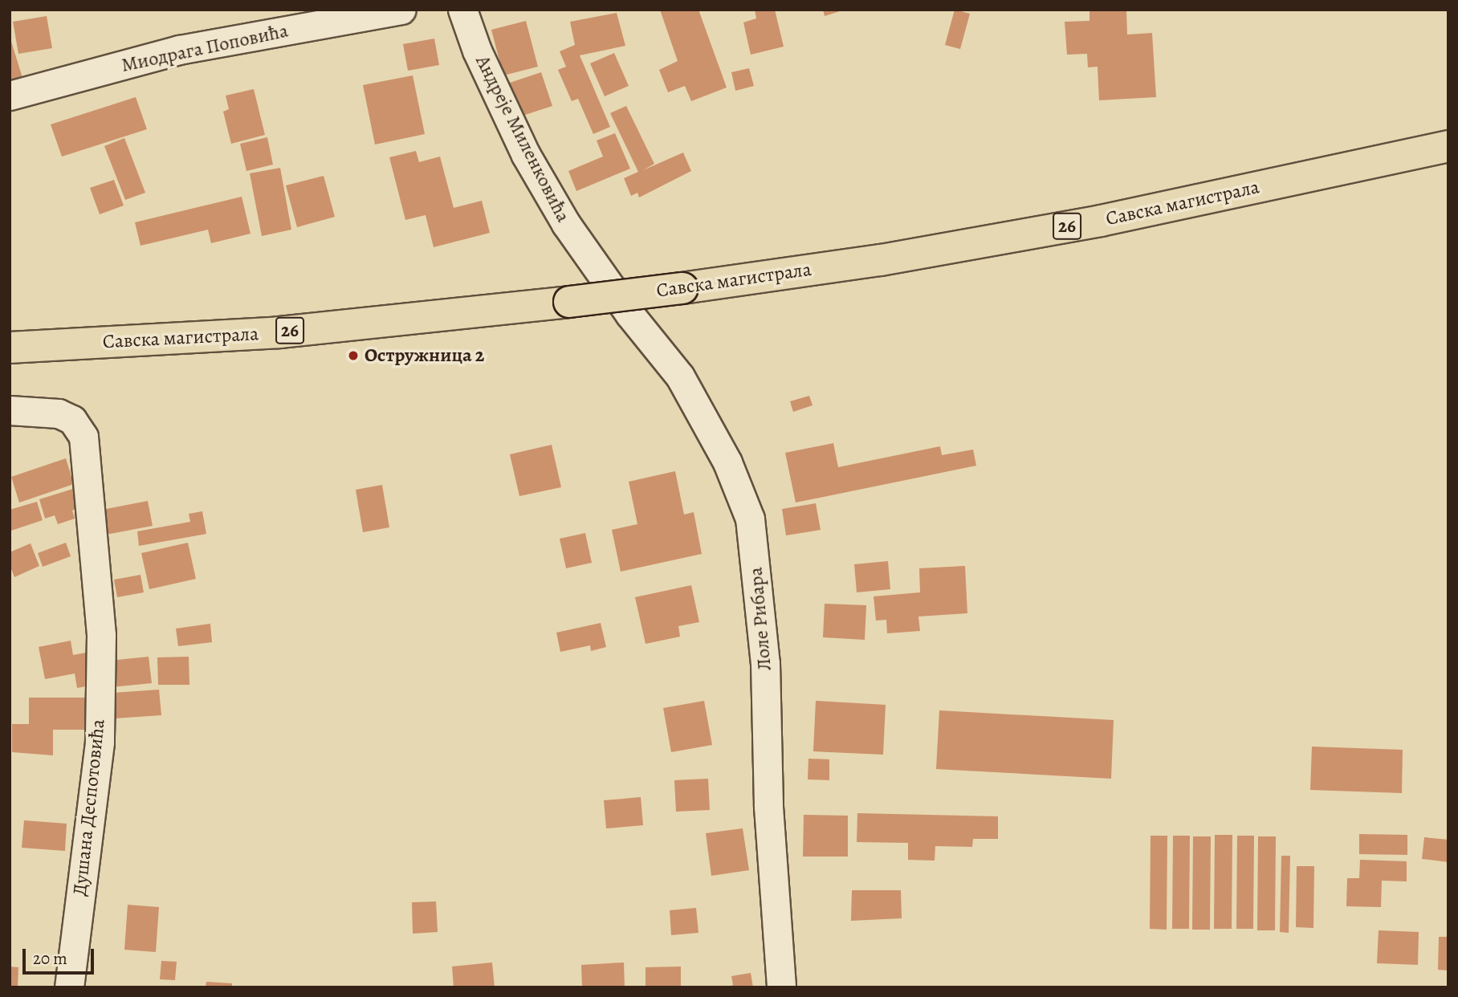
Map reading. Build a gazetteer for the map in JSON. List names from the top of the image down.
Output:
{
  "streets": {
    "main road": ["Савска магистрала", "26"],
    "street": [
      "Миодрага Поповића",
      "Андреје Миленковића",
      "Лоле Рибара",
      "Душана Деспотовића"
    ]
  },
  "crossings": [
    ["Андреје Миленковића", "Лоле Рибара"]
  ],
  "places": ["Остружница 2"],
  "scale_bar": "20 m"
}
